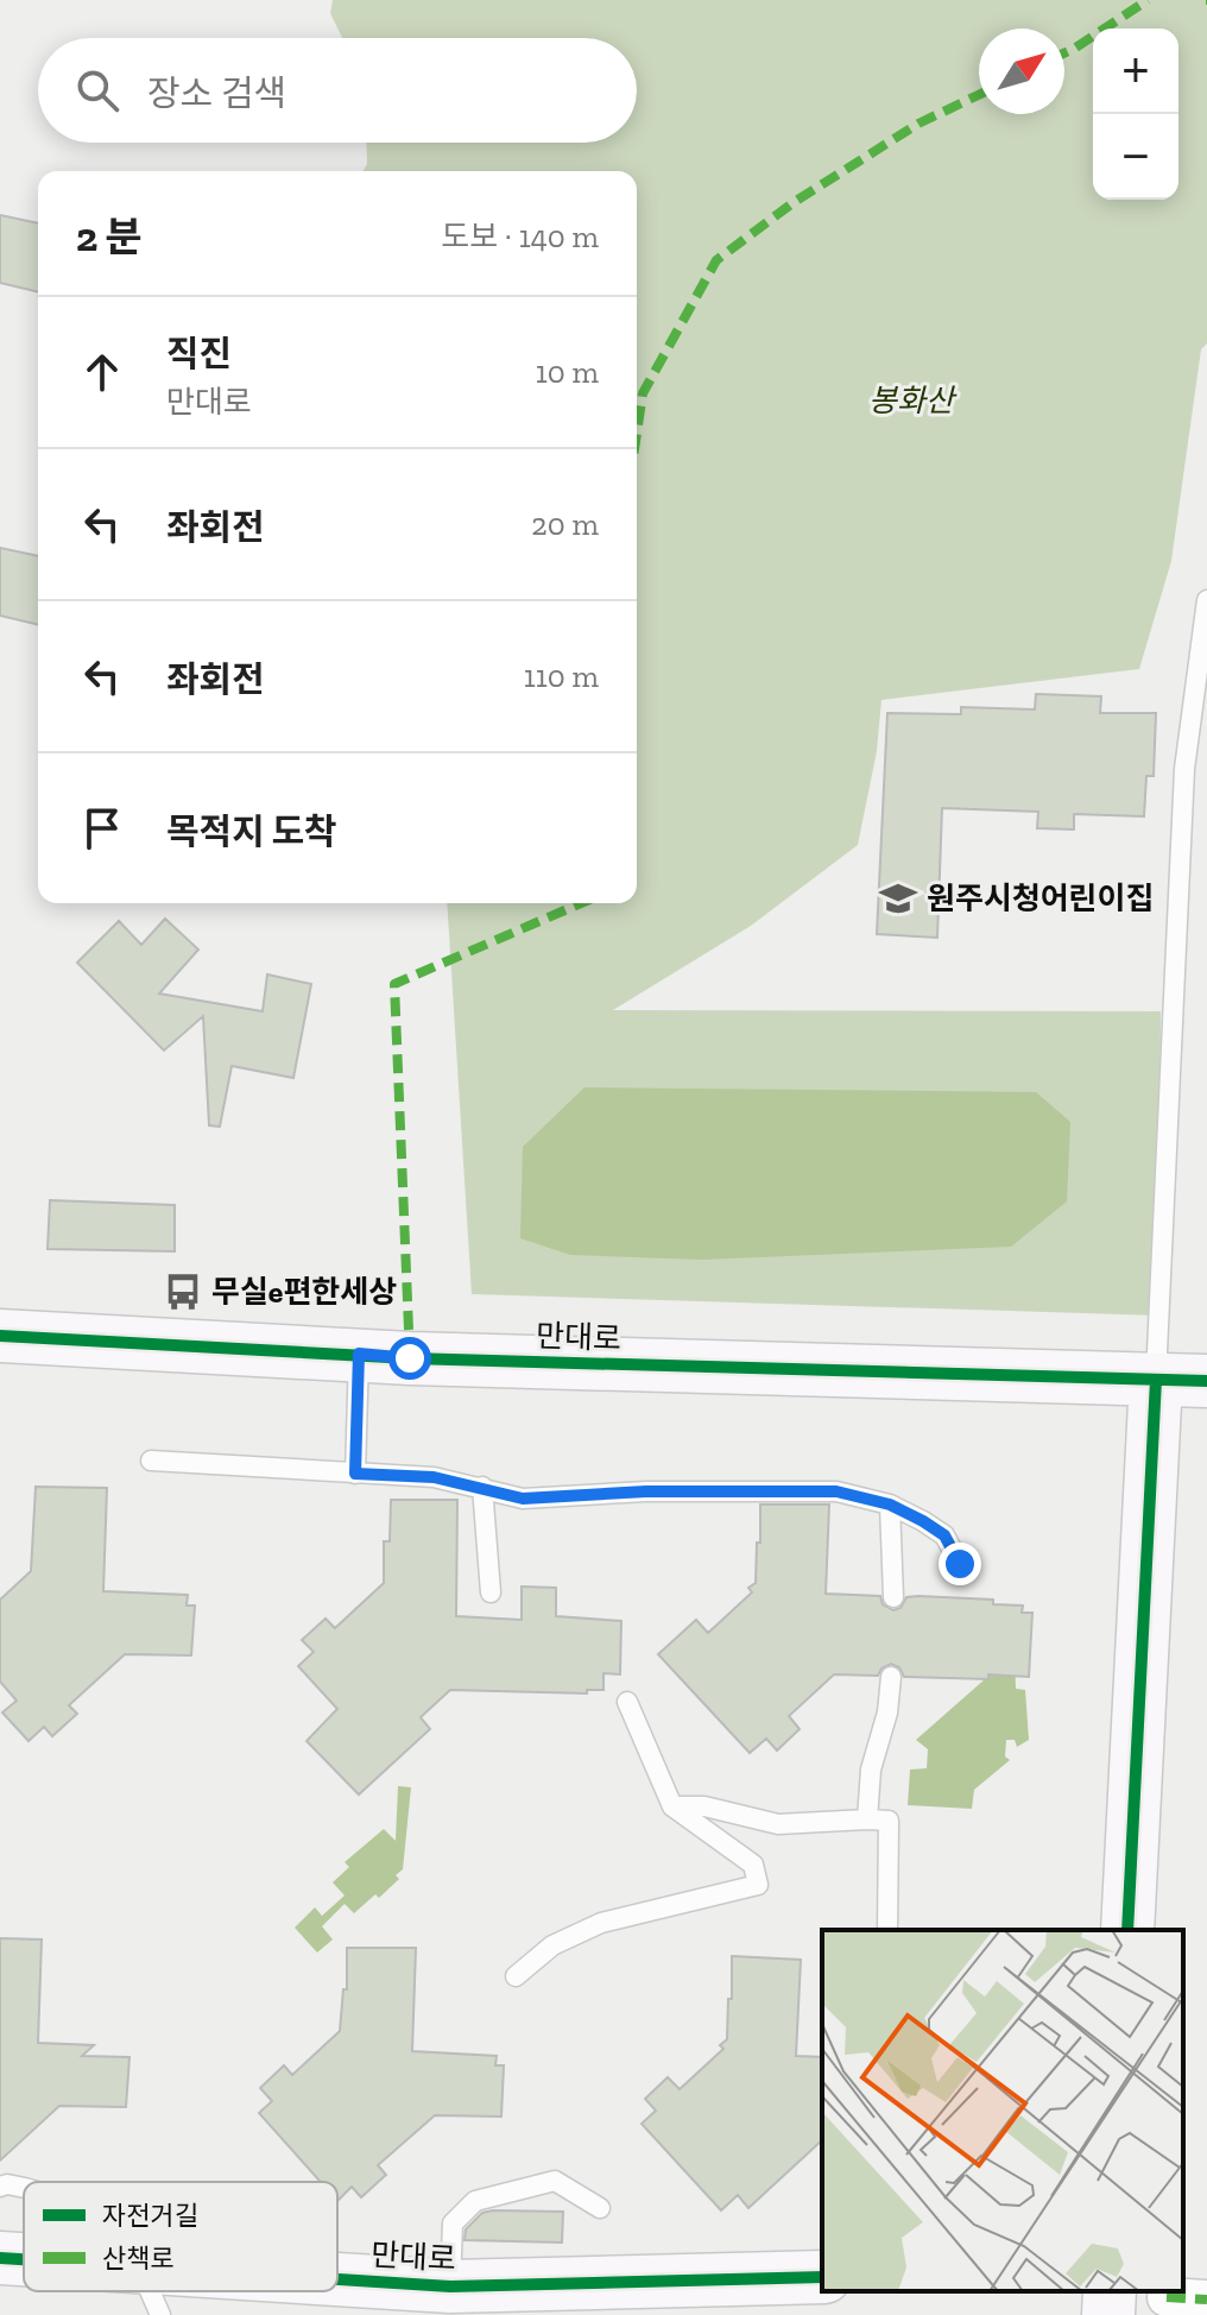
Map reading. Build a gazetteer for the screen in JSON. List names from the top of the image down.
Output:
{
  "streets": {
    "street": ["만대로"]
  },
  "parks": ["봉화산"],
  "places": {
    "school or university": ["원주시청어린이집"],
    "bus stop": ["무실e편한세상"]
  },
  "legend": ["자전거길", "산책로"],
  "north": "top right",
  "page": {
    "map_buttons": ["+", "−"],
    "search": "장소 검색",
    "heading": ["2 분", "도보 · 140 m"],
    "list": [
      ["직진", "만대로", "10 m"],
      ["좌회전", "20 m"],
      ["좌회전", "110 m"],
      "목적지 도착"
    ]
  }
}
